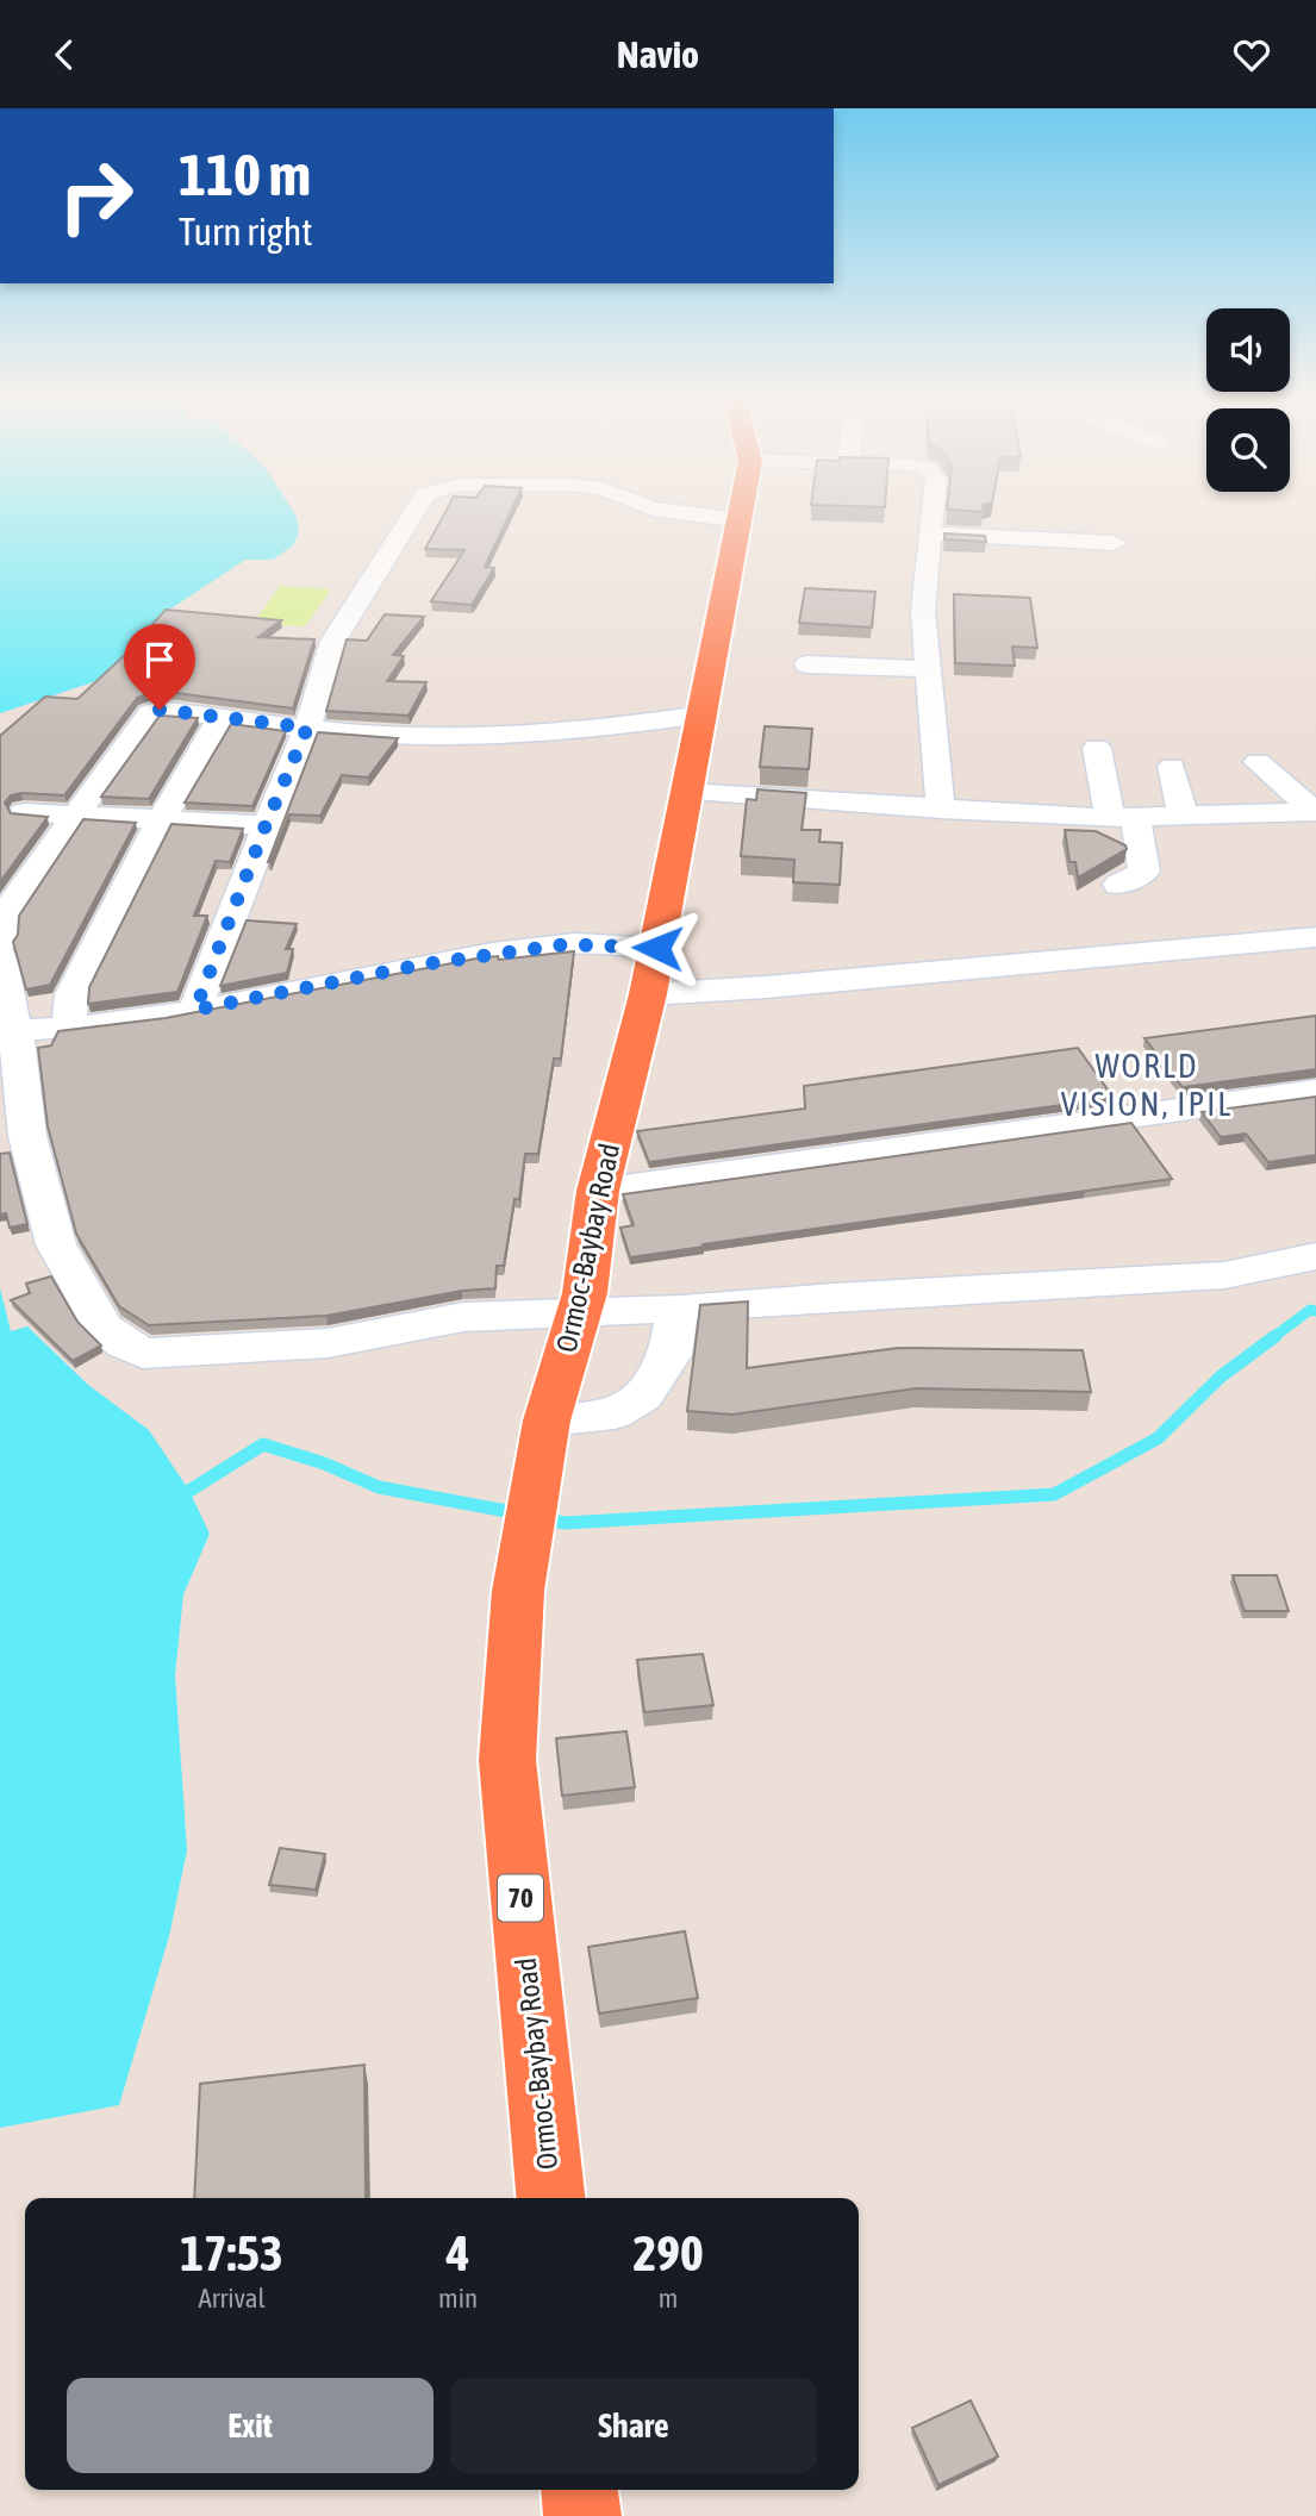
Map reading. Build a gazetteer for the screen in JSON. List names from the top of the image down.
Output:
{
  "streets": {
    "highway": ["Ormoc-Baybay Road", "70"]
  },
  "districts": ["WORLD VISION, IPIL"],
  "page": {
    "header": "Navio",
    "turn": ["110 m", "Turn right"],
    "eta": [
      "17:53",
      "Arrival",
      "4",
      "min",
      "290",
      "m"
    ],
    "buttons": ["Exit", "Share"]
  }
}
